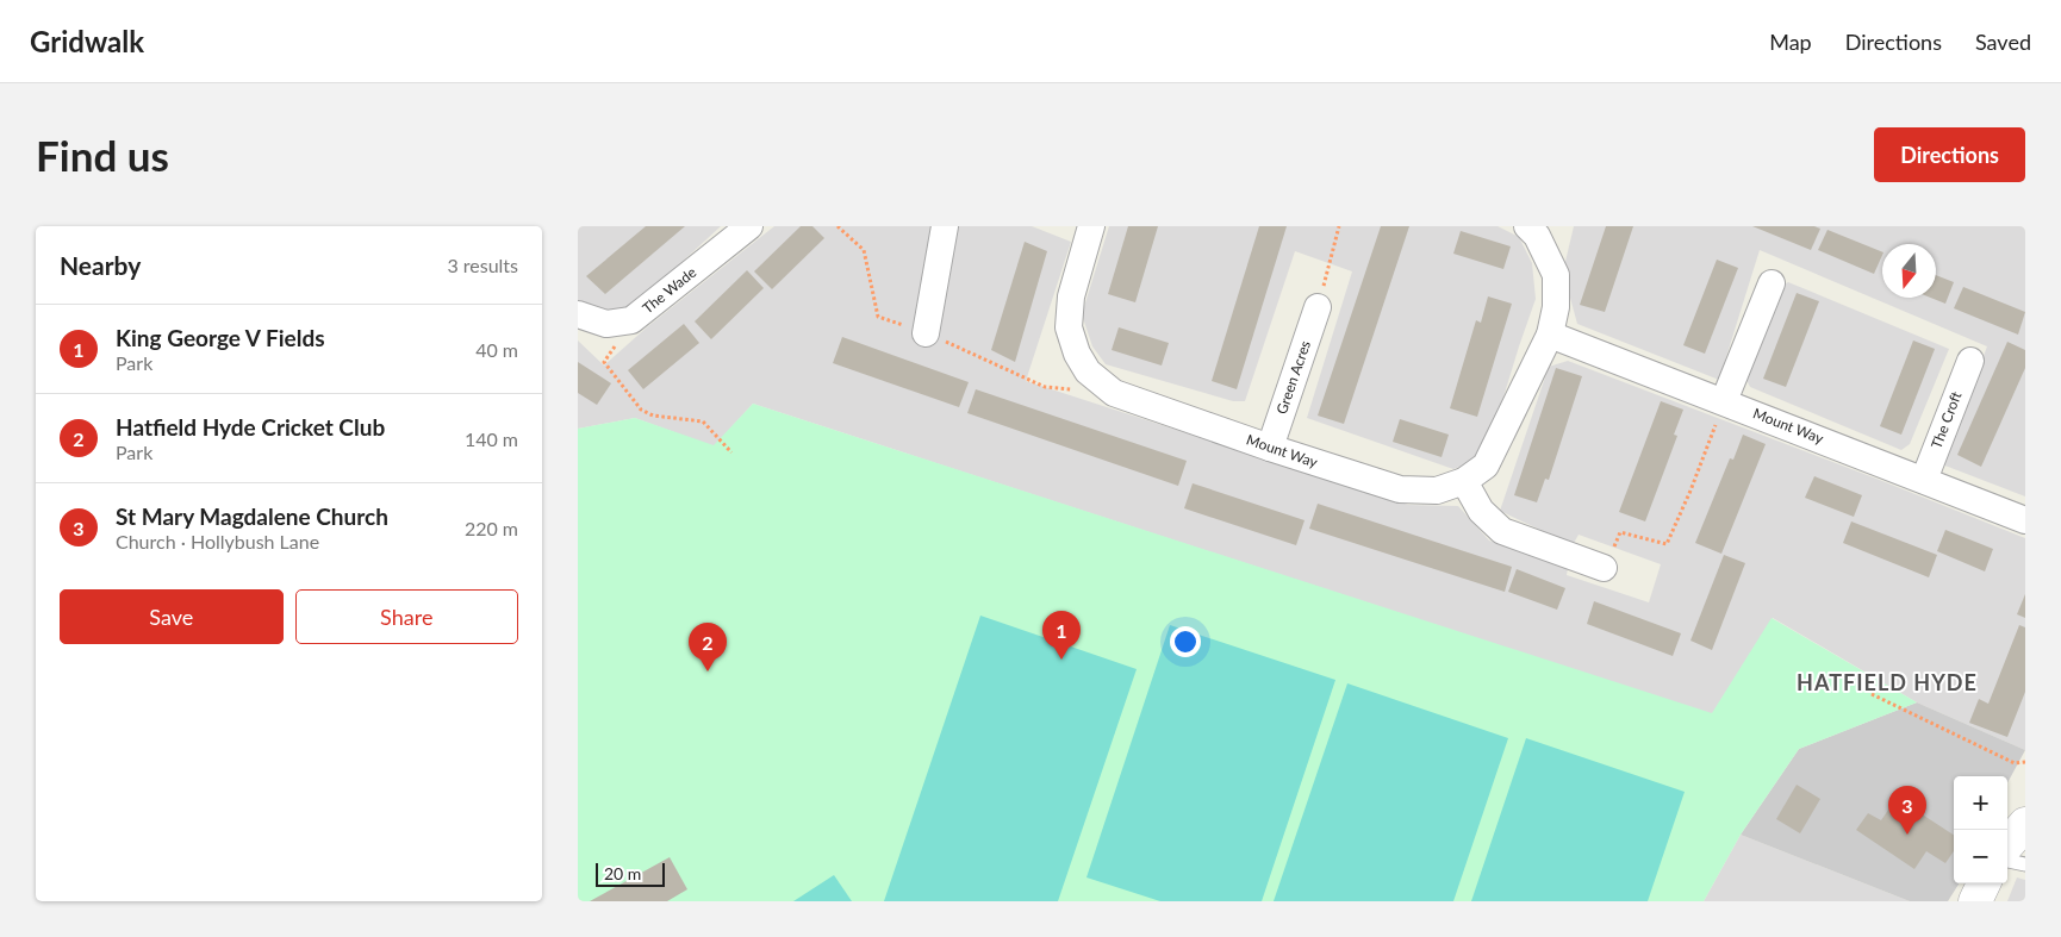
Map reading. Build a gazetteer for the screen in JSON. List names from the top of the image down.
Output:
{
  "streets": {
    "street": [
      "The Wade",
      "Green Acres",
      "The Croft",
      "Mount Way"
    ]
  },
  "crossings": [
    ["Green Acres", "Mount Way"],
    ["The Croft", "Mount Way"]
  ],
  "districts": ["HATFIELD HYDE"],
  "scale_bar": "20 m",
  "north": "bottom",
  "page": {
    "header": "Gridwalk",
    "nav": ["Map", "Directions", "Saved"],
    "buttons": [
      "Directions",
      ["Save", "Share"]
    ],
    "title": "Find us",
    "heading": ["Nearby", "3 results"],
    "list": [
      {
        "mark": "1",
        "name": "King George V Fields",
        "note": "Park",
        "value": "40 m"
      },
      {
        "mark": "2",
        "name": "Hatfield Hyde Cricket Club",
        "note": "Park",
        "value": "140 m"
      },
      {
        "mark": "3",
        "name": "St Mary Magdalene Church",
        "note": "Church · Hollybush Lane",
        "value": "220 m"
      }
    ],
    "pins": ["1", "2", "3"],
    "map_buttons": ["+", "−"],
    "scale": "20 m"
  }
}
